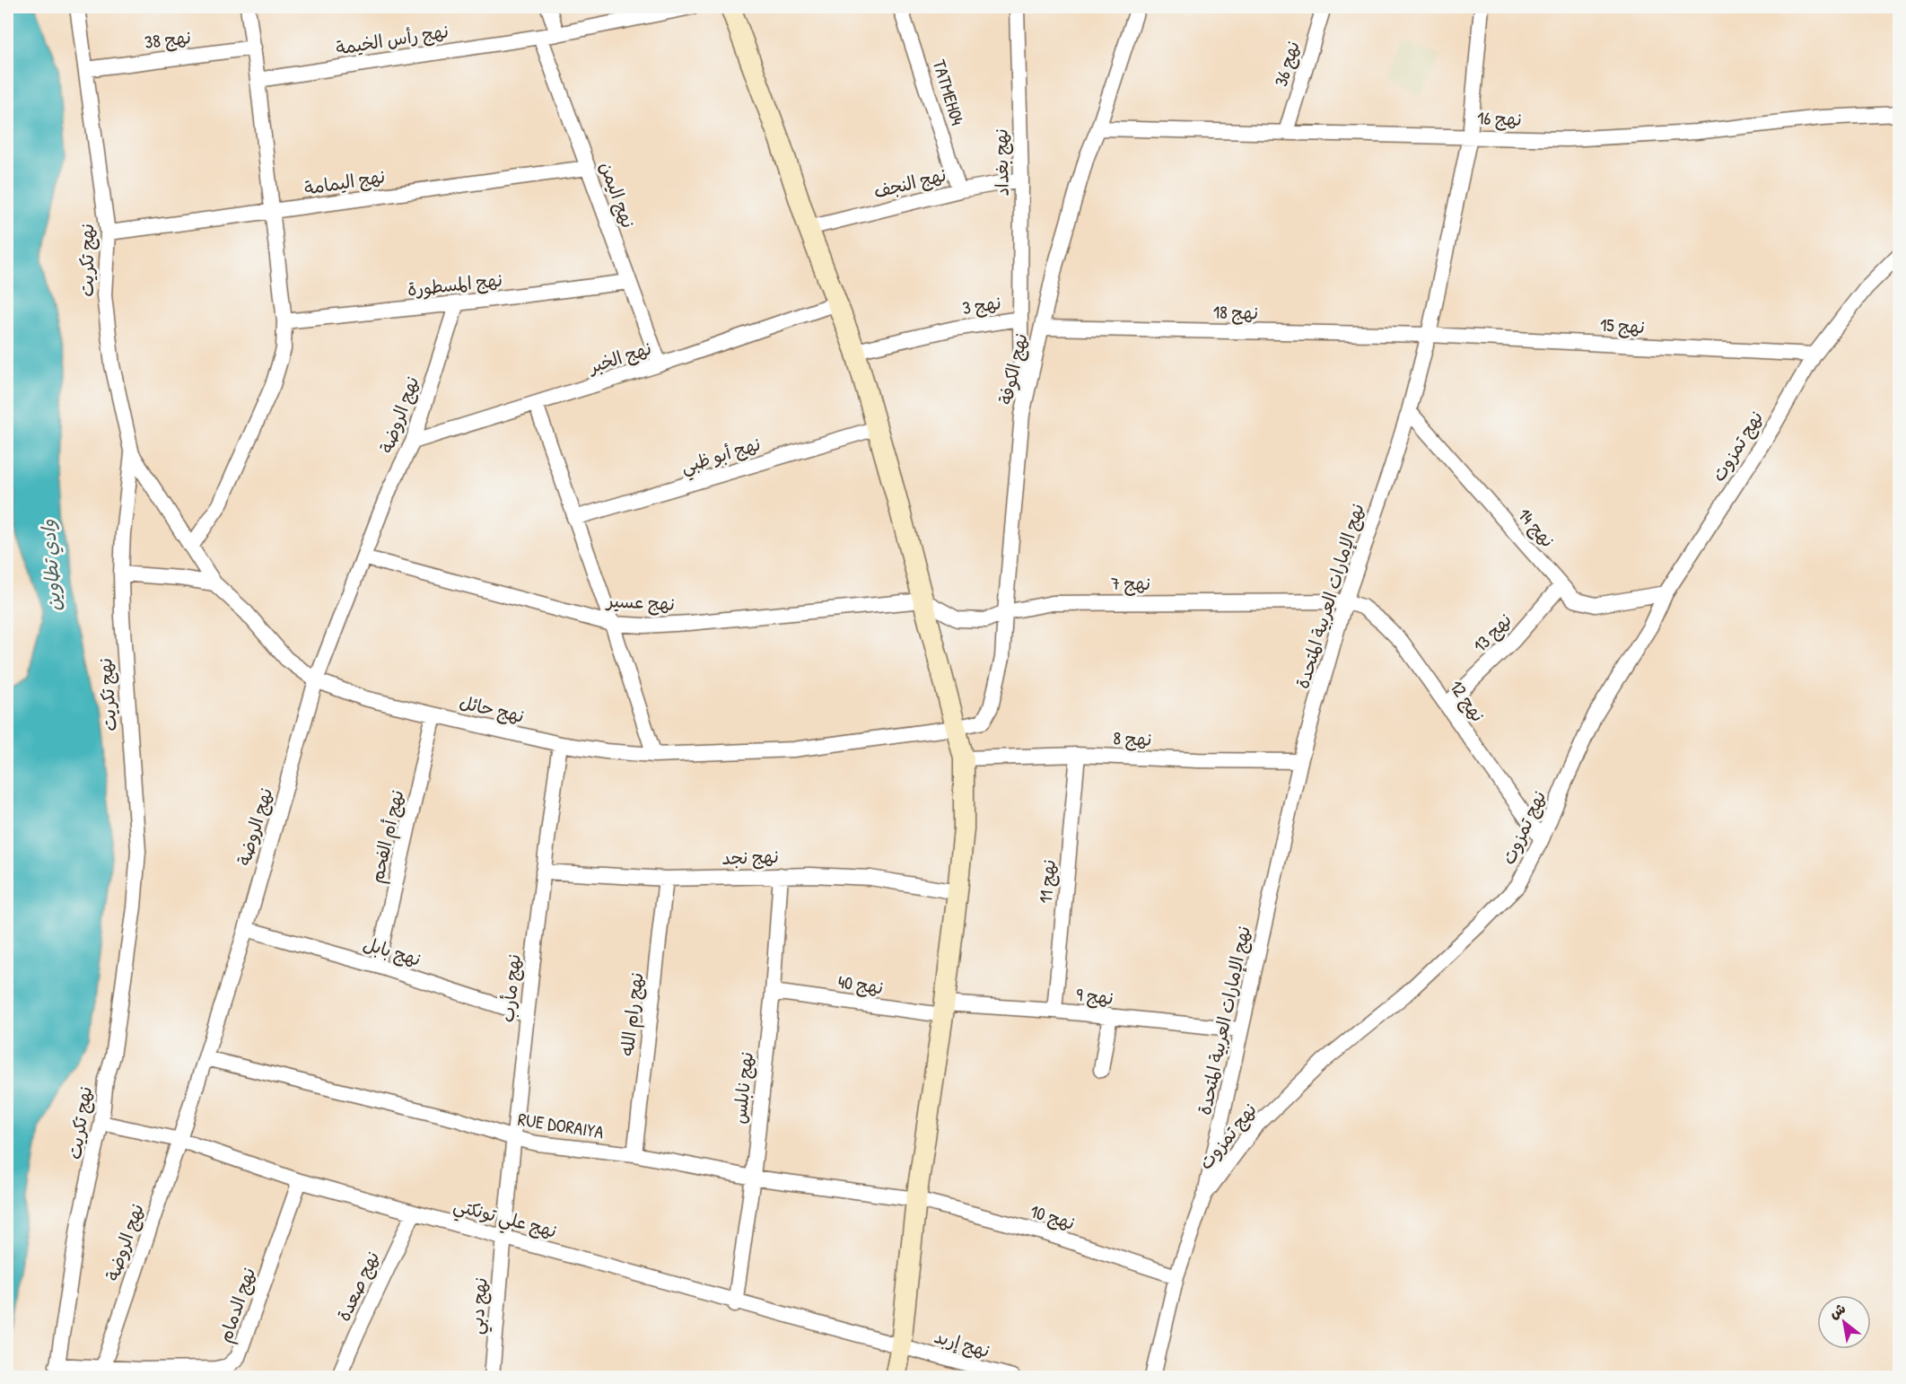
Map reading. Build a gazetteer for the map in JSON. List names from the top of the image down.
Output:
{
  "streets": {
    "street": [
      "نهج 38",
      "نهج رأس الخيمة",
      "نهج 36",
      "TATMEH04",
      "نهج 16",
      "نهج بغداد",
      "نهج اليمامة",
      "نهج النجف",
      "نهج اليمن",
      "نهج تكريت",
      "نهج المسطورة",
      "نهج 3",
      "نهج 18",
      "نهج 15",
      "نهج الخبر",
      "نهج الكوفة",
      "نهج الروضة",
      "نهج تمزوت",
      "نهج أبو ظبي",
      "نهج 14",
      "نهج 7",
      "نهج الإمارات العربية المتحدة",
      "نهج عسير",
      "نهج 13",
      "نهج 12",
      "نهج حائل",
      "نهج 8",
      "نهج أم الفحم",
      "نهج نجد",
      "نهج 11",
      "نهج بابل",
      "نهج 40",
      "نهج مأرب",
      "نهج 9",
      "نهج رام الله",
      "نهج نابلس",
      "RUE DORAIYA",
      "نهج 10",
      "نهج علي تونكتي",
      "نهج صعدة",
      "نهج الدمام",
      "نهج دبي",
      "نهج إربد"
    ]
  },
  "crossings": [
    ["نهج 38", "نهج تكريت"],
    ["نهج رأس الخيمة", "نهج اليمن"],
    ["نهج 36", "نهج 16"],
    ["TATMEH04", "نهج النجف"],
    ["نهج 16", "نهج الكوفة"],
    ["نهج 16", "نهج الإمارات العربية المتحدة"],
    ["نهج بغداد", "نهج النجف"],
    ["نهج بغداد", "نهج 3"],
    ["نهج اليمامة", "نهج اليمن"],
    ["نهج اليمامة", "نهج تكريت"],
    ["نهج اليمن", "نهج المسطورة"],
    ["نهج اليمن", "نهج الخبر"],
    ["نهج تكريت", "نهج حائل"],
    ["نهج تكريت", "نهج علي تونكتي"],
    ["نهج تكريت", "نهج الدمام"],
    ["نهج المسطورة", "نهج الروضة"],
    ["نهج 3", "نهج الكوفة"],
    ["نهج 18", "نهج 15"],
    ["نهج 18", "نهج الكوفة"],
    ["نهج 18", "نهج الإمارات العربية المتحدة"],
    ["نهج 15", "نهج تمزوت"],
    ["نهج 15", "نهج الإمارات العربية المتحدة"],
    ["نهج الخبر", "نهج الروضة"],
    ["نهج الكوفة", "نهج 7"],
    ["نهج الكوفة", "نهج حائل"],
    ["نهج الروضة", "نهج عسير"],
    ["نهج الروضة", "نهج حائل"],
    ["نهج الروضة", "نهج بابل"],
    ["نهج الروضة", "RUE DORAIYA"],
    ["نهج الروضة", "نهج علي تونكتي"],
    ["نهج الروضة", "نهج الدمام"],
    ["نهج تمزوت", "نهج 14"],
    ["نهج تمزوت", "نهج الإمارات العربية المتحدة"],
    ["نهج تمزوت", "نهج 12"],
    ["نهج تمزوت", "نهج 10"],
    ["نهج 14", "نهج الإمارات العربية المتحدة"],
    ["نهج 14", "نهج 13"],
    ["نهج 7", "نهج الإمارات العربية المتحدة"],
    ["نهج 7", "نهج عسير"],
    ["نهج 7", "نهج 12"],
    ["نهج الإمارات العربية المتحدة", "نهج 12"],
    ["نهج الإمارات العربية المتحدة", "نهج 8"],
    ["نهج الإمارات العربية المتحدة", "نهج 9"],
    ["نهج 13", "نهج 12"],
    ["نهج حائل", "نهج أم الفحم"],
    ["نهج حائل", "نهج مأرب"],
    ["نهج 8", "نهج 11"],
    ["نهج أم الفحم", "نهج بابل"],
    ["نهج نجد", "نهج مأرب"],
    ["نهج نجد", "نهج رام الله"],
    ["نهج نجد", "نهج نابلس"],
    ["نهج 11", "نهج 9"],
    ["نهج بابل", "نهج مأرب"],
    ["نهج 40", "نهج 9"],
    ["نهج 40", "نهج نابلس"],
    ["نهج مأرب", "RUE DORAIYA"],
    ["نهج مأرب", "نهج علي تونكتي"],
    ["نهج مأرب", "نهج دبي"],
    ["نهج رام الله", "RUE DORAIYA"],
    ["نهج نابلس", "RUE DORAIYA"],
    ["نهج نابلس", "نهج علي تونكتي"],
    ["RUE DORAIYA", "نهج 10"],
    ["نهج علي تونكتي", "نهج صعدة"],
    ["نهج علي تونكتي", "نهج الدمام"],
    ["نهج علي تونكتي", "نهج دبي"],
    ["نهج علي تونكتي", "نهج إربد"]
  ],
  "water": ["وادي تطاوين"],
  "north": "top left"
}
